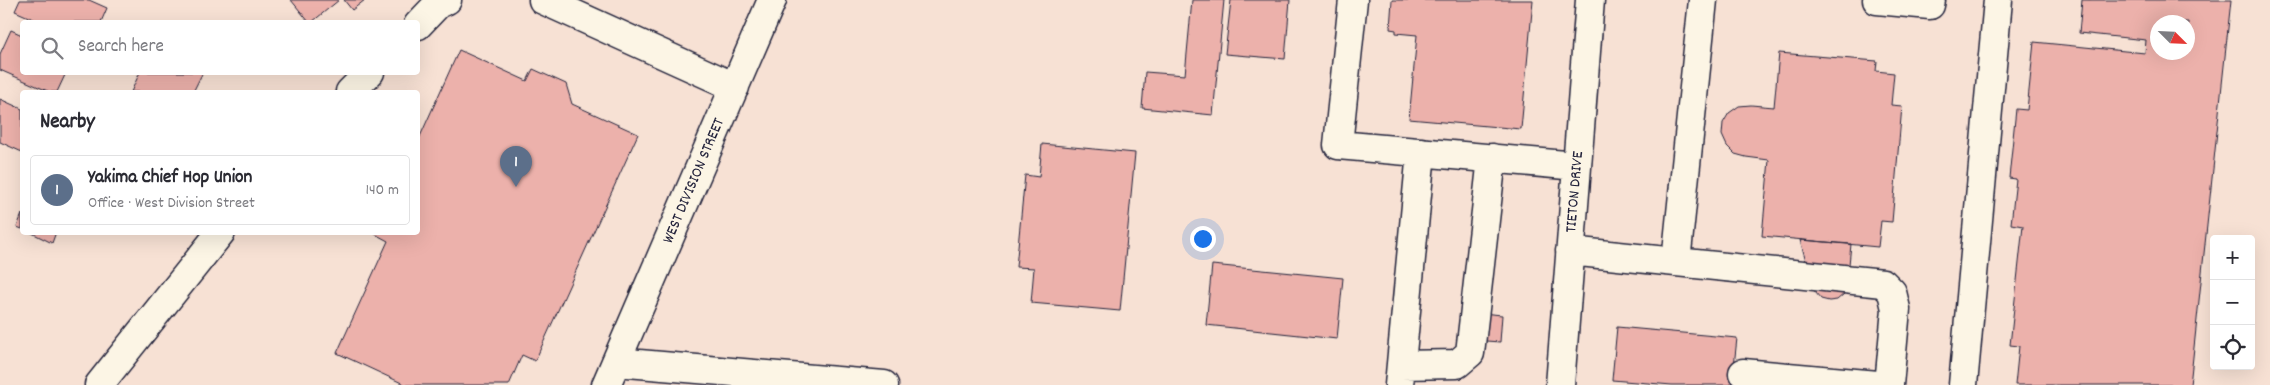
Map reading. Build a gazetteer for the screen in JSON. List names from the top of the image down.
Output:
{
  "streets": {
    "street": ["WEST DIVISION STREET", "TIETON DRIVE"]
  },
  "north": "bottom right",
  "page": {
    "search": "Search here",
    "heading": "Nearby",
    "pins": "1",
    "list": [
      {
        "mark": "1",
        "name": "Yakima Chief Hop Union",
        "note": "Office · West Division Street",
        "value": "140 m"
      }
    ],
    "map_buttons": ["+", "−"]
  }
}
